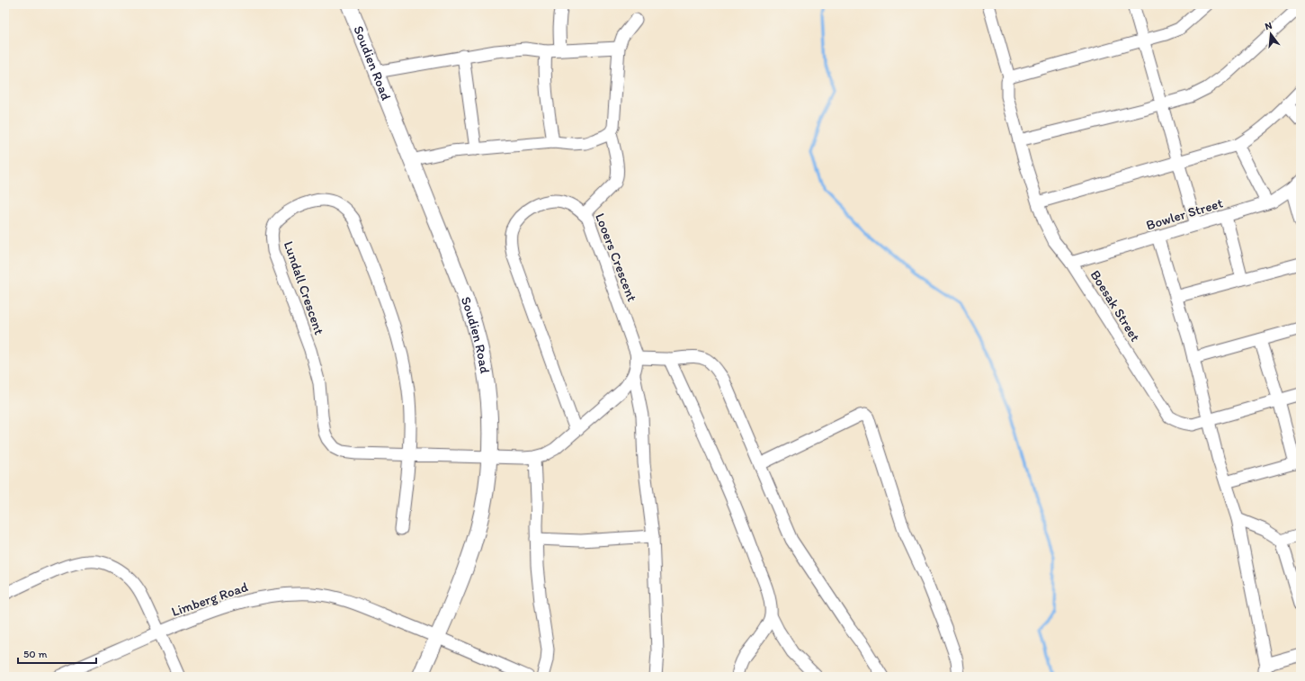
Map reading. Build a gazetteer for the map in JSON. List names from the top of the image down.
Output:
{
  "streets": {
    "street": [
      "Soudien Road",
      "Bowler Street",
      "Looers Crescent",
      "Lundall Crescent",
      "Boesak Street",
      "Limberg Road"
    ]
  },
  "crossings": [
    ["Soudien Road", "Looers Crescent"],
    ["Soudien Road", "Lundall Crescent"],
    ["Soudien Road", "Limberg Road"],
    ["Bowler Street", "Boesak Street"],
    ["Looers Crescent", "Lundall Crescent"]
  ],
  "scale_bar": "50 m",
  "north": "top"
}
